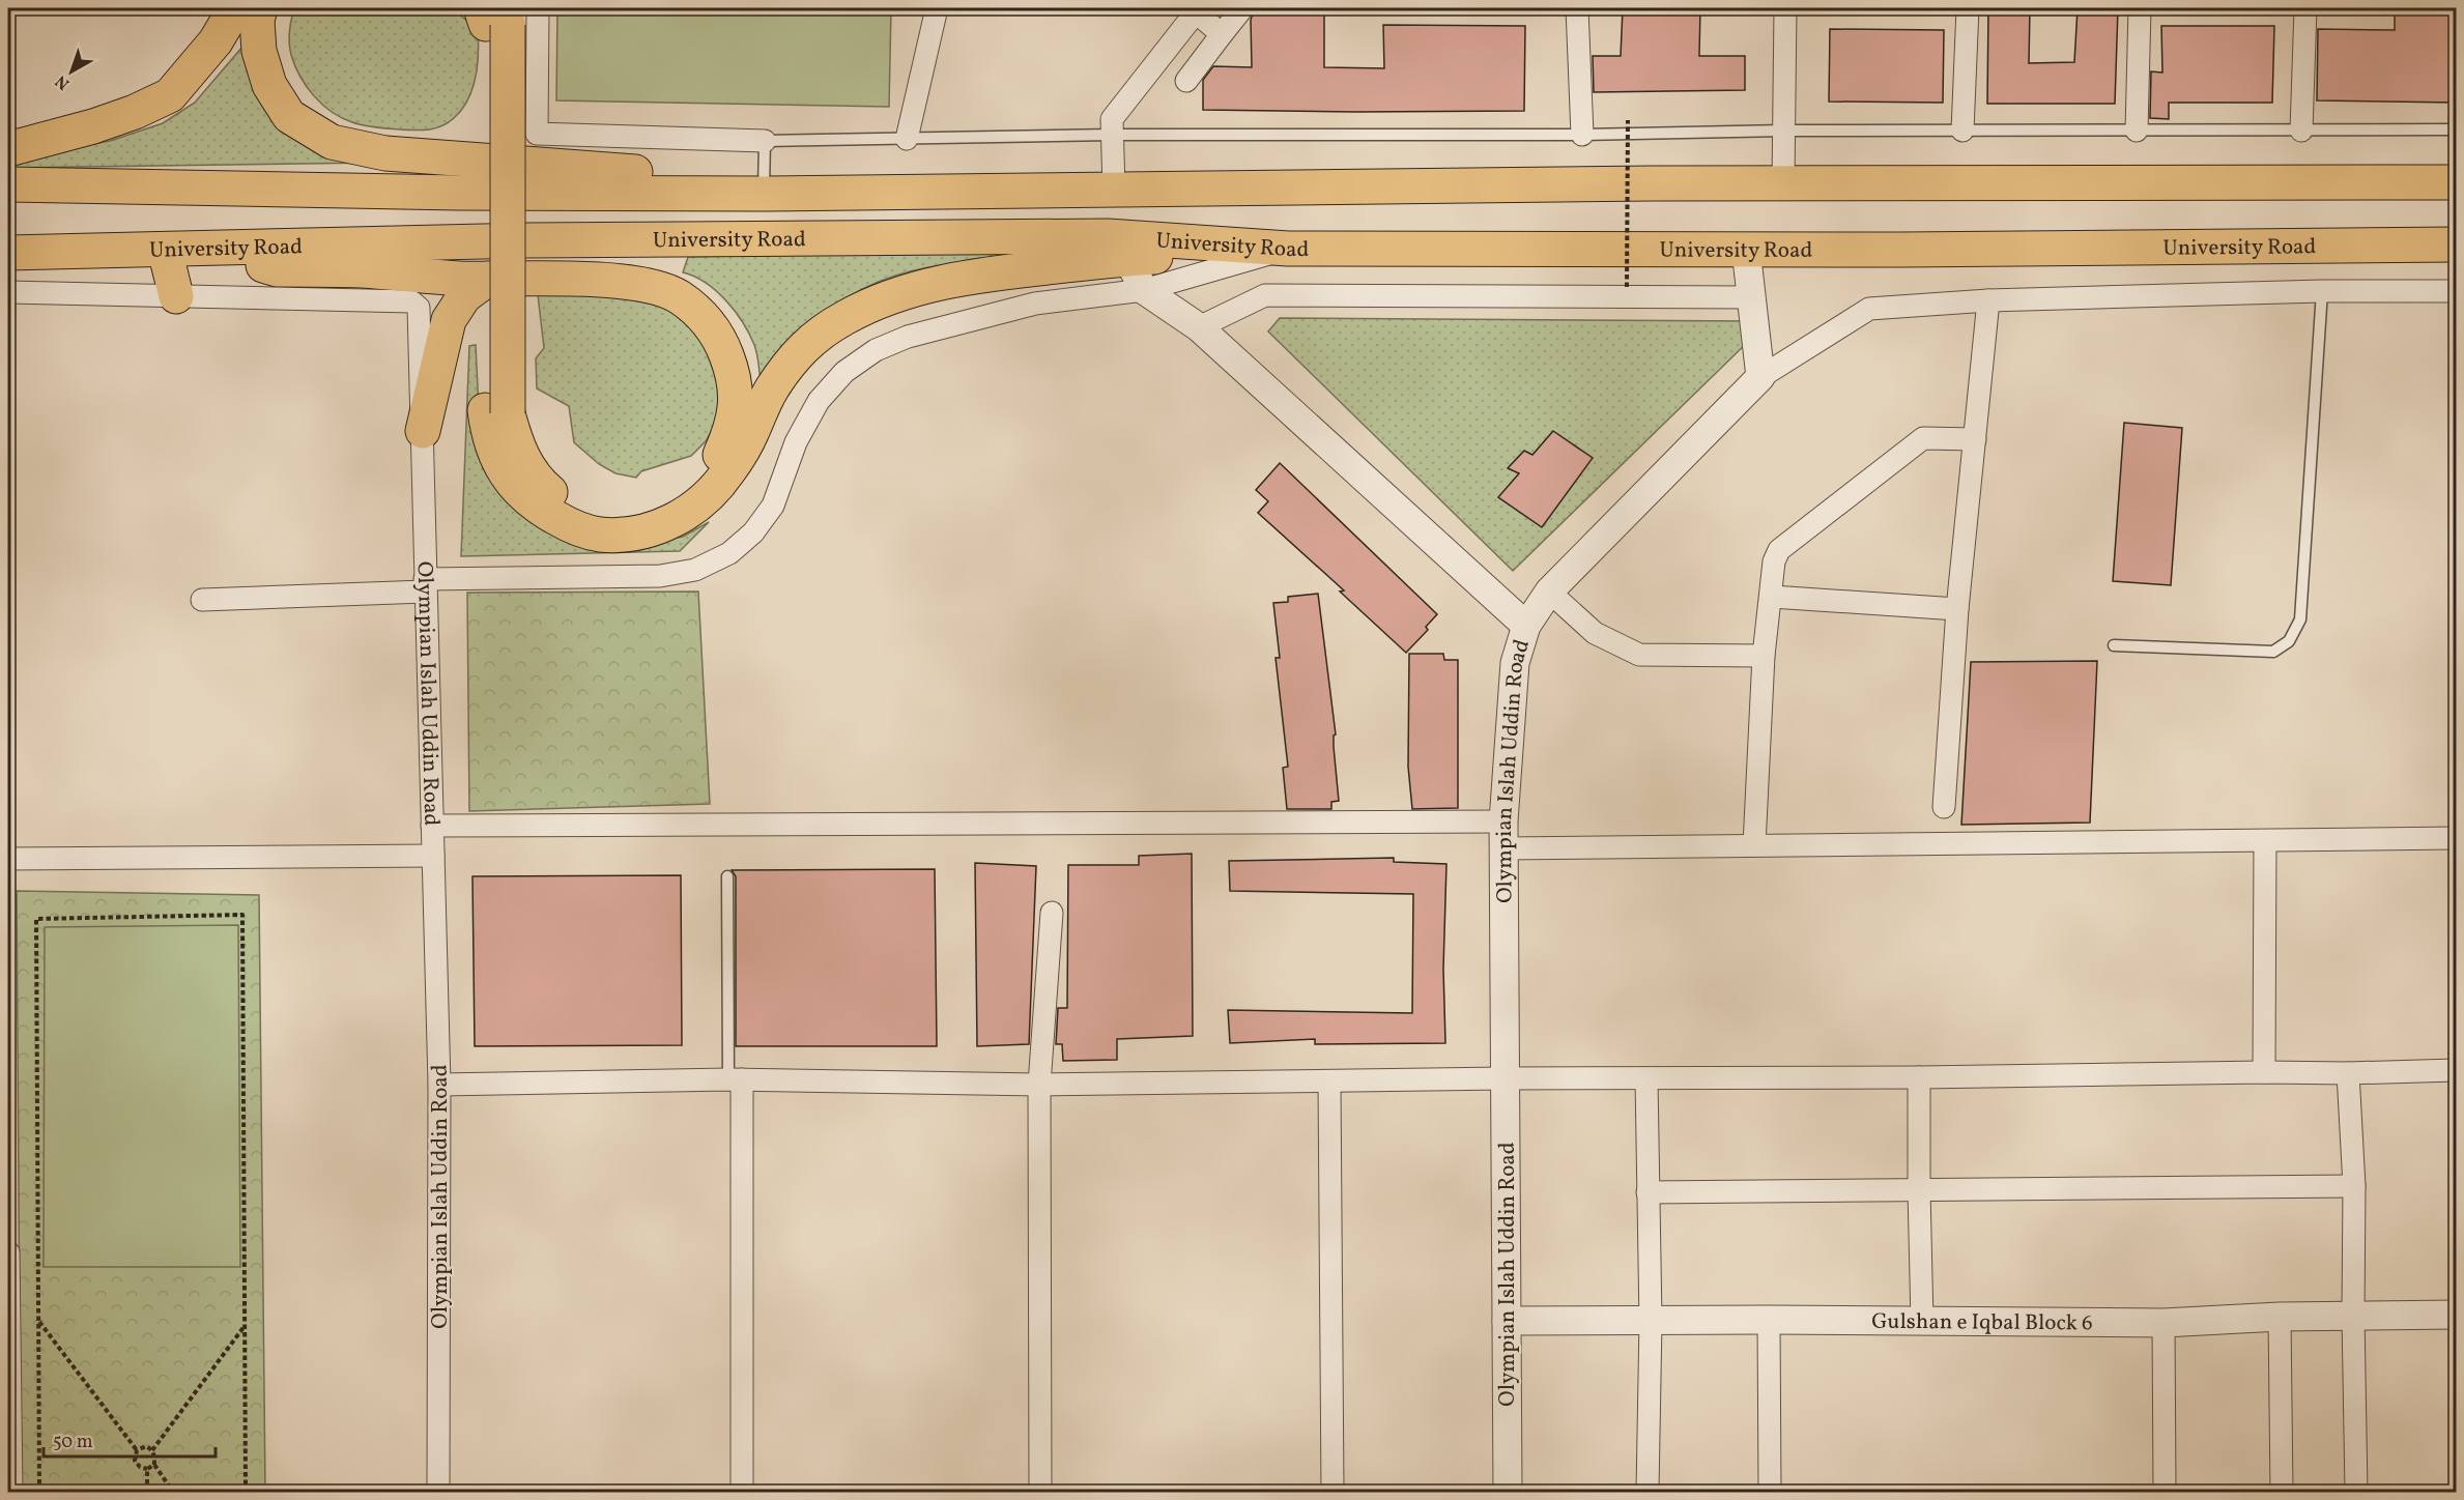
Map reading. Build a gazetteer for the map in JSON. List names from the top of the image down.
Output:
{
  "streets": {
    "main road": ["University Road"],
    "street": ["Olympian Islah Uddin Road", "Gulshan e Iqbal Block 6"]
  },
  "crossings": [
    ["University Road", "Olympian Islah Uddin Road"],
    ["Olympian Islah Uddin Road", "Gulshan e Iqbal Block 6"]
  ],
  "scale_bar": "50 m",
  "north": "bottom left"
}
